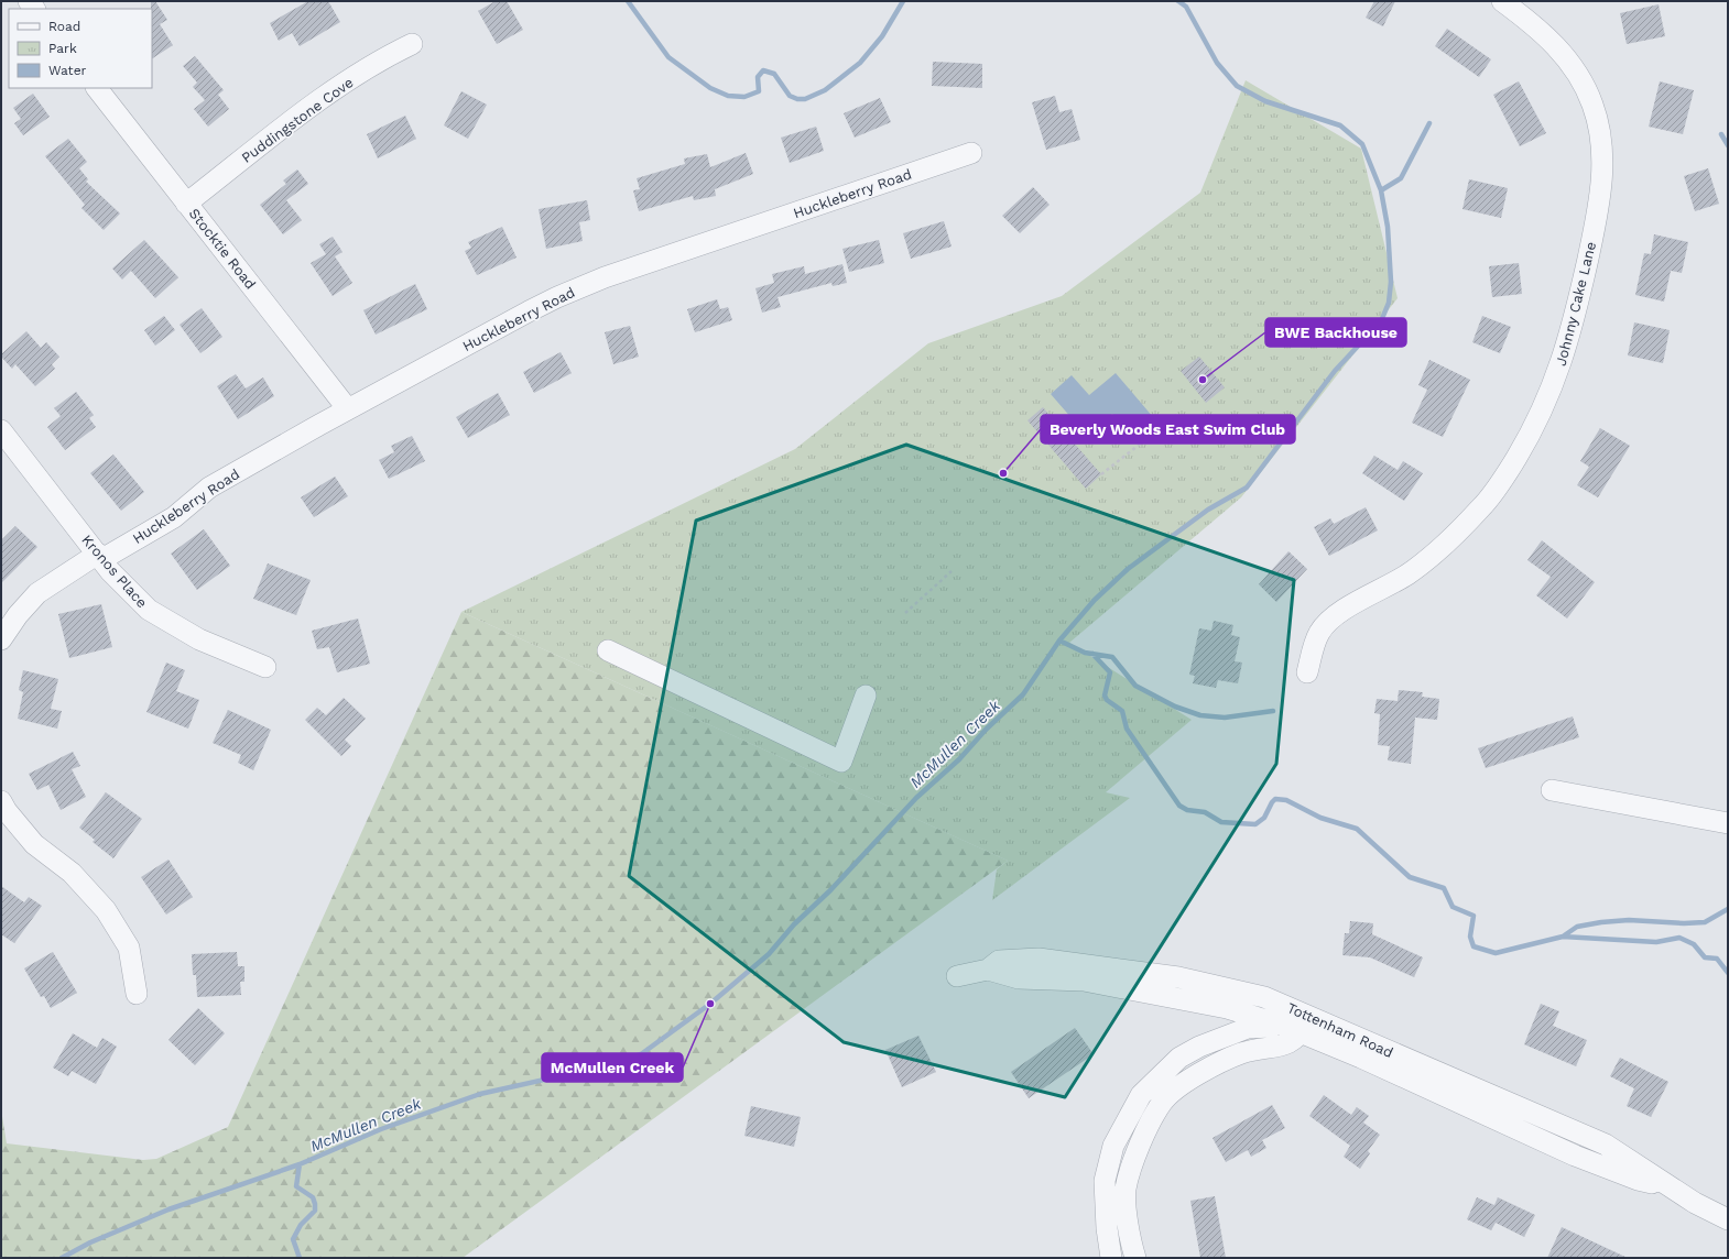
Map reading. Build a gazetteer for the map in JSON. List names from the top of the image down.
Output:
{
  "streets": {
    "street": [
      "Puddingstone Cove",
      "Huckleberry Road",
      "Stocktie Road",
      "Johnny Cake Lane",
      "Kronos Place",
      "Tottenham Road"
    ]
  },
  "crossings": [
    ["Puddingstone Cove", "Stocktie Road"],
    ["Huckleberry Road", "Stocktie Road"],
    ["Huckleberry Road", "Kronos Place"]
  ],
  "water": ["McMullen Creek"],
  "places": ["BWE Backhouse", "Beverly Woods East Swim Club", "McMullen Creek"],
  "legend": ["Road", "Park", "Water"]
}
